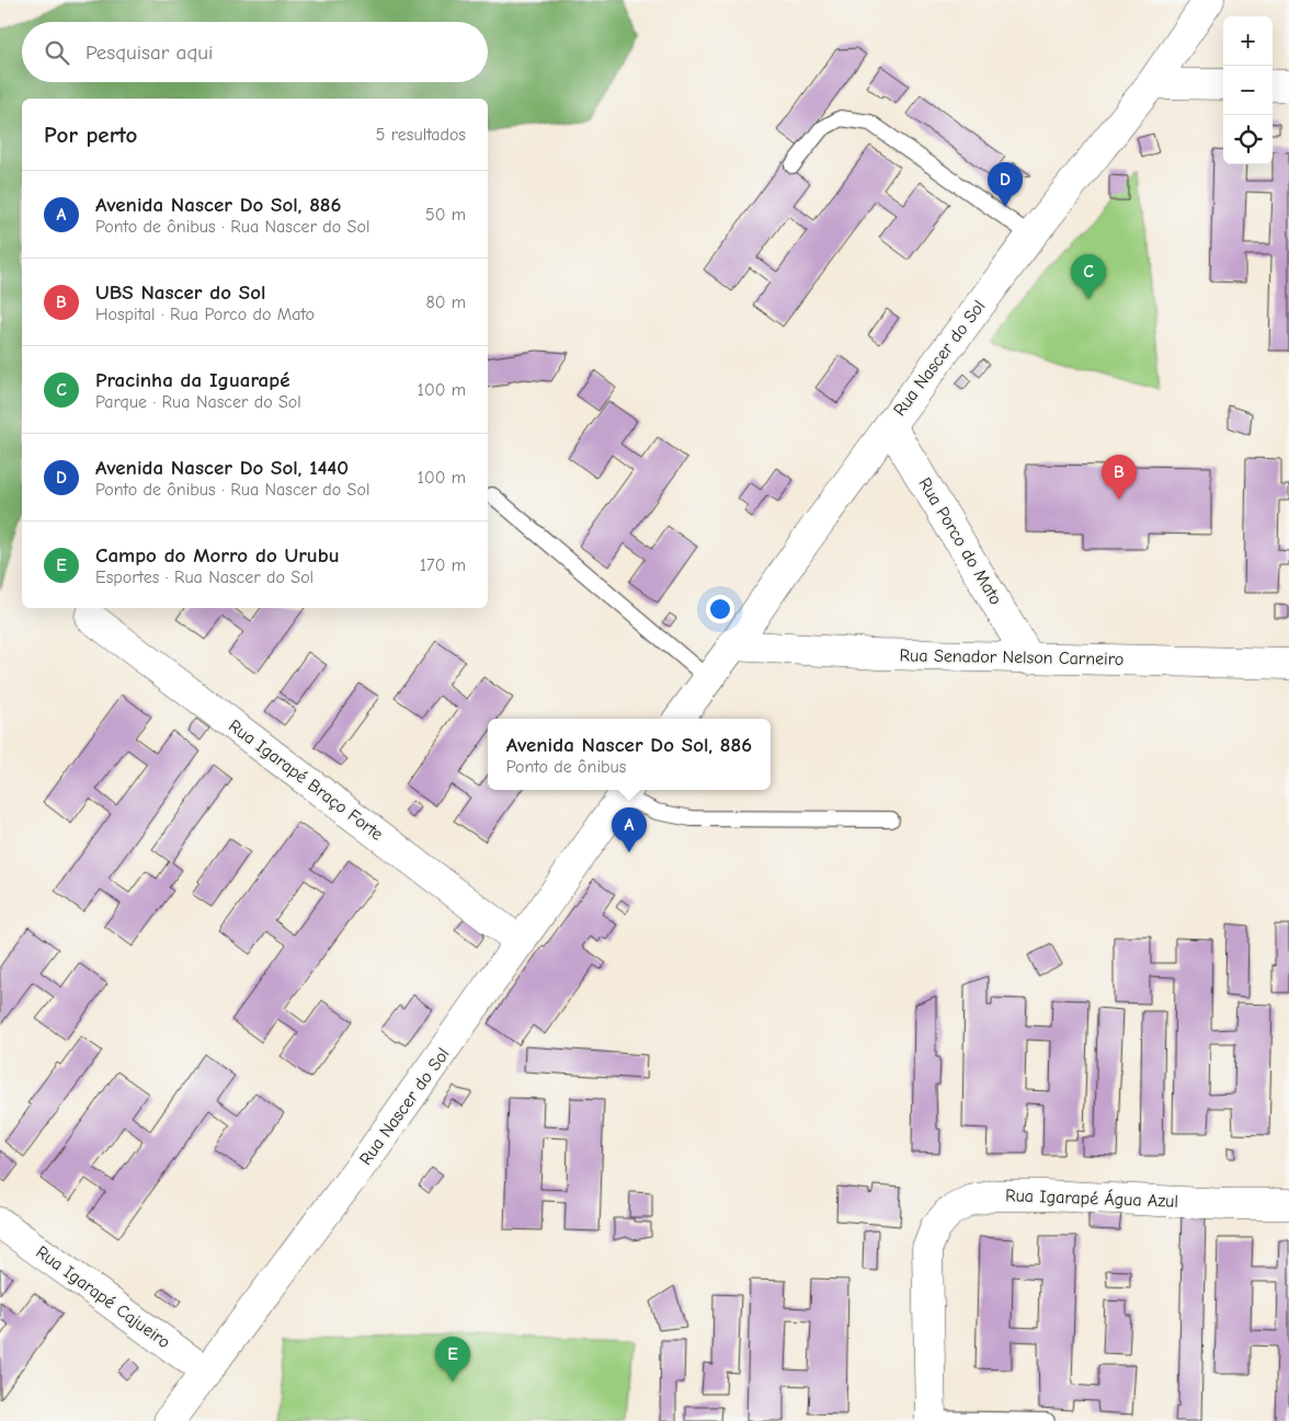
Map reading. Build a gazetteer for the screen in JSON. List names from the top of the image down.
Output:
{
  "streets": {
    "street": [
      "Rua Nascer do Sol",
      "Rua Porco do Mato",
      "Rua Senador Nelson Carneiro",
      "Rua Igarapé Braço Forte",
      "Rua Igarapé Água Azul",
      "Rua Igarapé Cajueiro"
    ]
  },
  "crossings": [
    ["Rua Nascer do Sol", "Rua Porco do Mato"],
    ["Rua Nascer do Sol", "Rua Senador Nelson Carneiro"],
    ["Rua Nascer do Sol", "Rua Igarapé Braço Forte"],
    ["Rua Nascer do Sol", "Rua Igarapé Cajueiro"],
    ["Rua Porco do Mato", "Rua Senador Nelson Carneiro"]
  ],
  "page": {
    "map_buttons": ["+", "−"],
    "search": "Pesquisar aqui",
    "heading": ["Por perto", "5 resultados"],
    "pins": [
      "D",
      "C",
      "B",
      "A",
      "E"
    ],
    "list": [
      {
        "mark": "A",
        "name": "Avenida Nascer Do Sol, 886",
        "note": "Ponto de ônibus · Rua Nascer do Sol",
        "value": "50 m"
      },
      {
        "mark": "B",
        "name": "UBS Nascer do Sol",
        "note": "Hospital · Rua Porco do Mato",
        "value": "80 m"
      },
      {
        "mark": "C",
        "name": "Pracinha da Iguarapé",
        "note": "Parque · Rua Nascer do Sol",
        "value": "100 m"
      },
      {
        "mark": "D",
        "name": "Avenida Nascer Do Sol, 1440",
        "note": "Ponto de ônibus · Rua Nascer do Sol",
        "value": "100 m"
      },
      {
        "mark": "E",
        "name": "Campo do Morro do Urubu",
        "note": "Esportes · Rua Nascer do Sol",
        "value": "170 m"
      }
    ],
    "popup": ["Avenida Nascer Do Sol, 886", "Ponto de ônibus"]
  }
}
